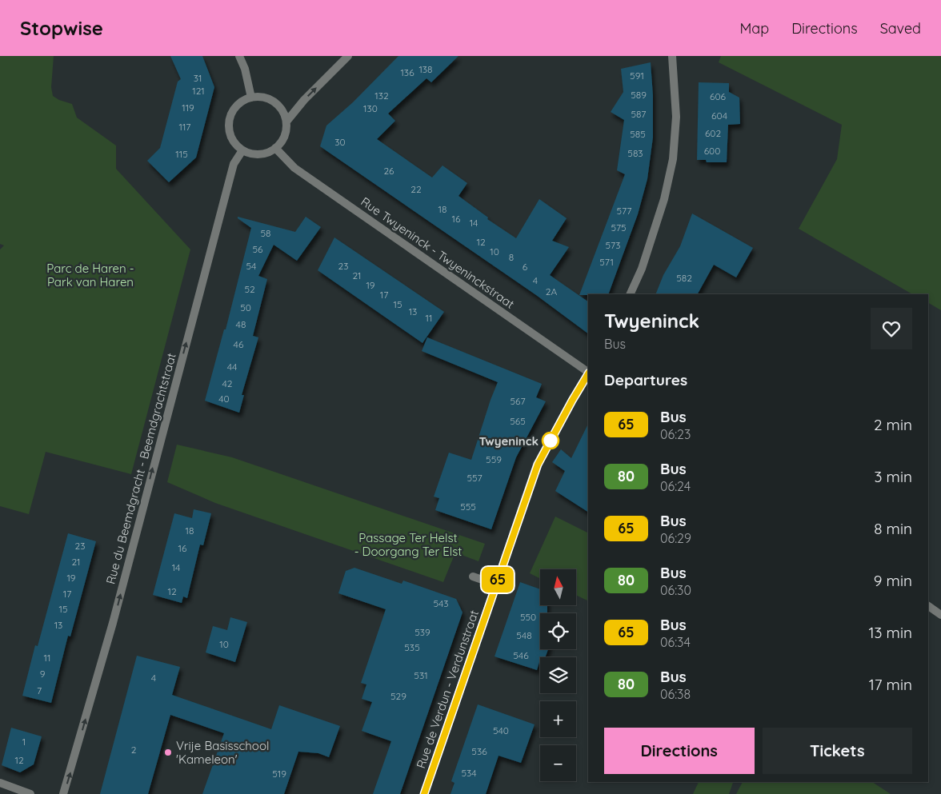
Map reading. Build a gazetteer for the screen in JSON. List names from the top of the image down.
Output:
{
  "streets": {
    "street": ["Rue Twyeninck - Twyeninckstraat", "Rue du Beemdgracht - Beemdgrachtstraat", "Rue de Verdun - Verdunstraat"]
  },
  "crossings": [
    ["Rue Twyeninck - Twyeninckstraat", "Rue du Beemdgracht - Beemdgrachtstraat"]
  ],
  "one_way": ["Rue du Beemdgracht - Beemdgrachtstraat"],
  "parks": ["Parc de Haren - Park van Haren", "Passage Ter Helst - Doorgang Ter Elst"],
  "places": ["Twyeninck", "Vrije Basisschool 'Kameleon'"],
  "lines": ["bus line 65"],
  "house_numbers": [
    "138",
    "136",
    "591",
    "31",
    "121",
    "589",
    "132",
    "606",
    "119",
    "130",
    "587",
    "604",
    "117",
    "602",
    "585",
    "30",
    "600",
    "583",
    "115",
    "26",
    "22",
    "18",
    "577",
    "16",
    "14",
    "575",
    "58",
    "12",
    "573",
    "56",
    "10",
    "8",
    "571",
    "54",
    "23",
    "6",
    "21",
    "582",
    "4",
    "19",
    "52",
    "2A",
    "17",
    "15",
    "50",
    "13",
    "11",
    "48",
    "46",
    "44",
    "42",
    "40",
    "567",
    "565",
    "559",
    "557",
    "555",
    "18",
    "23",
    "16",
    "21",
    "14",
    "19",
    "12",
    "17",
    "543",
    "15",
    "550",
    "13",
    "539",
    "548",
    "10",
    "535",
    "546",
    "11",
    "9",
    "531",
    "4",
    "7",
    "529",
    "540",
    "1",
    "2",
    "536",
    "12",
    "534",
    "519"
  ],
  "north": "top",
  "page": {
    "header": "Stopwise",
    "nav": ["Map", "Directions", "Saved"],
    "on_map": "65",
    "heading": [
      ["Twyeninck", "Bus"],
      "Departures"
    ],
    "list": [
      {
        "mark": "65",
        "name": "Bus",
        "note": "06:23",
        "value": "2 min"
      },
      {
        "mark": "80",
        "name": "Bus",
        "note": "06:24",
        "value": "3 min"
      },
      {
        "mark": "65",
        "name": "Bus",
        "note": "06:29",
        "value": "8 min"
      },
      {
        "mark": "80",
        "name": "Bus",
        "note": "06:30",
        "value": "9 min"
      },
      {
        "mark": "65",
        "name": "Bus",
        "note": "06:34",
        "value": "13 min"
      },
      {
        "mark": "80",
        "name": "Bus",
        "note": "06:38",
        "value": "17 min"
      }
    ],
    "map_buttons": ["+", "−"],
    "buttons": ["Directions", "Tickets"]
  }
}
